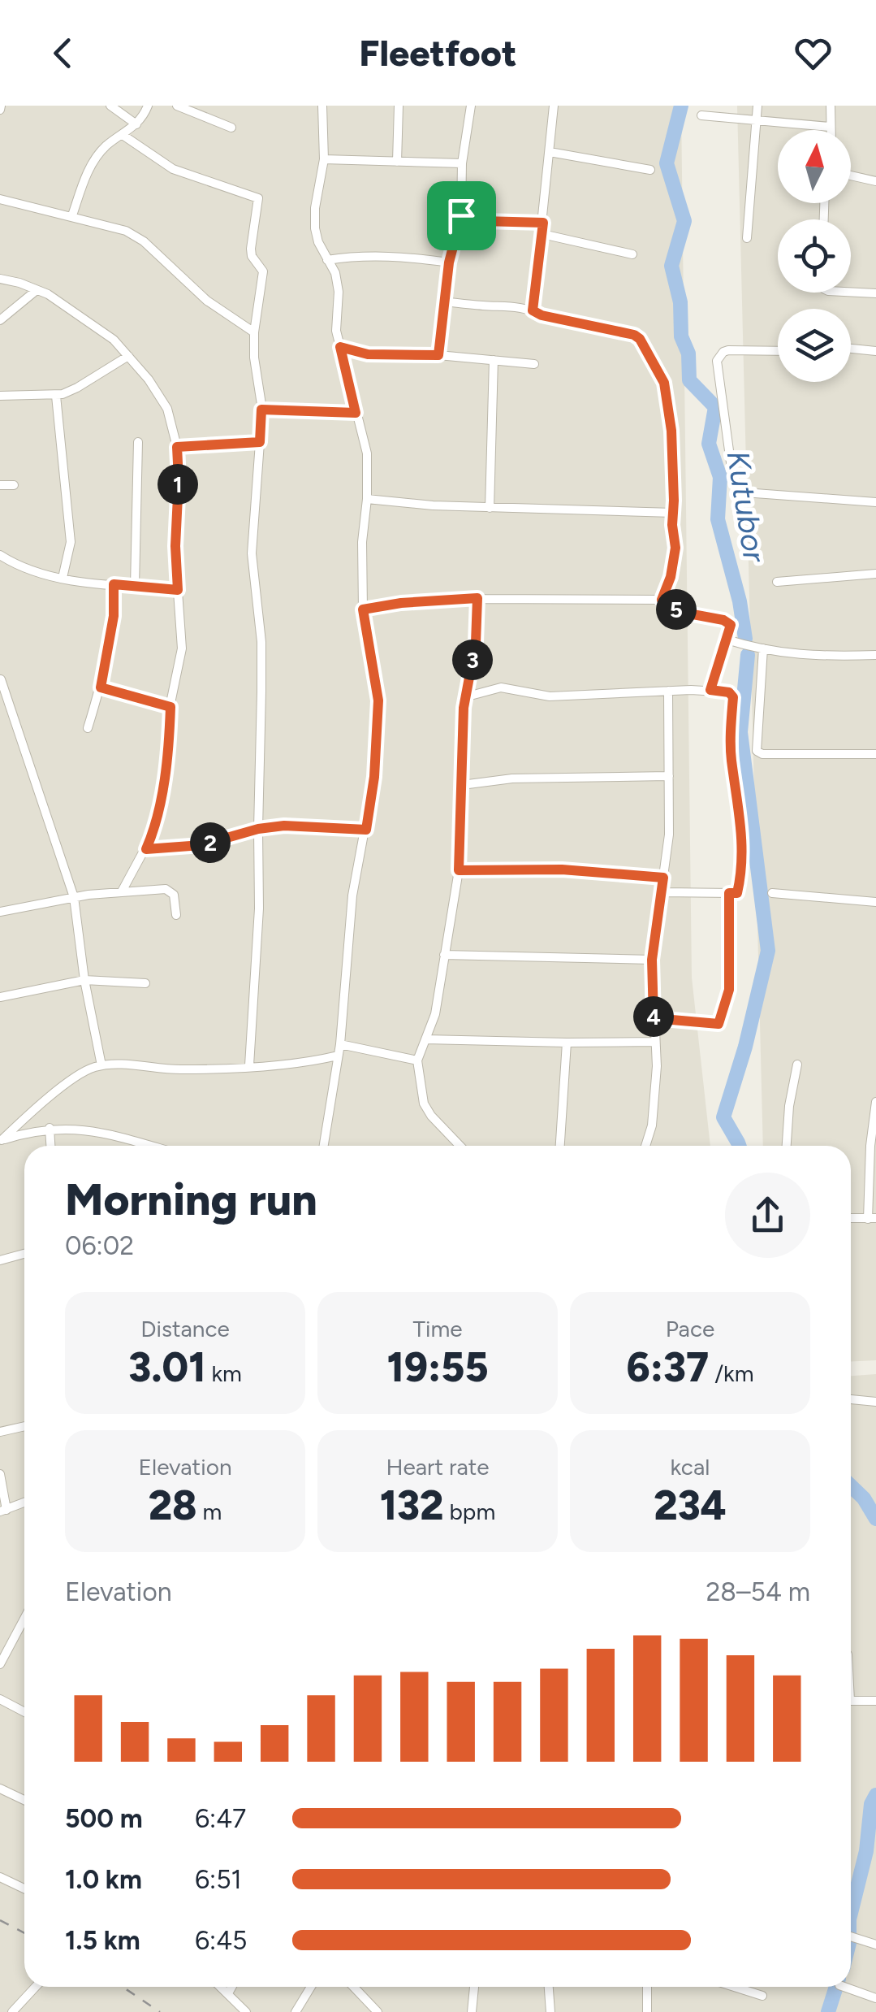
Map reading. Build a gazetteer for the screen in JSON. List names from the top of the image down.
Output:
{
  "water": ["Kutubor"],
  "north": "top",
  "page": {
    "header": "Fleetfoot",
    "pins": [
      "1",
      "5",
      "3",
      "2",
      "4"
    ],
    "heading": ["Morning run", "06:02"],
    "stats": [
      ["Distance", "3.01 km"],
      ["Time", "19:55"],
      ["Pace", "6:37 /km"],
      ["Elevation", "28 m"],
      ["Heart rate", "132 bpm"],
      ["kcal", "234"]
    ],
    "chart": ["Elevation", "28–54 m"],
    "list": [
      {
        "name": "500 m",
        "note": "6:47"
      },
      {
        "name": "1.0 km",
        "note": "6:51"
      },
      {
        "name": "1.5 km",
        "note": "6:45"
      }
    ]
  }
}
